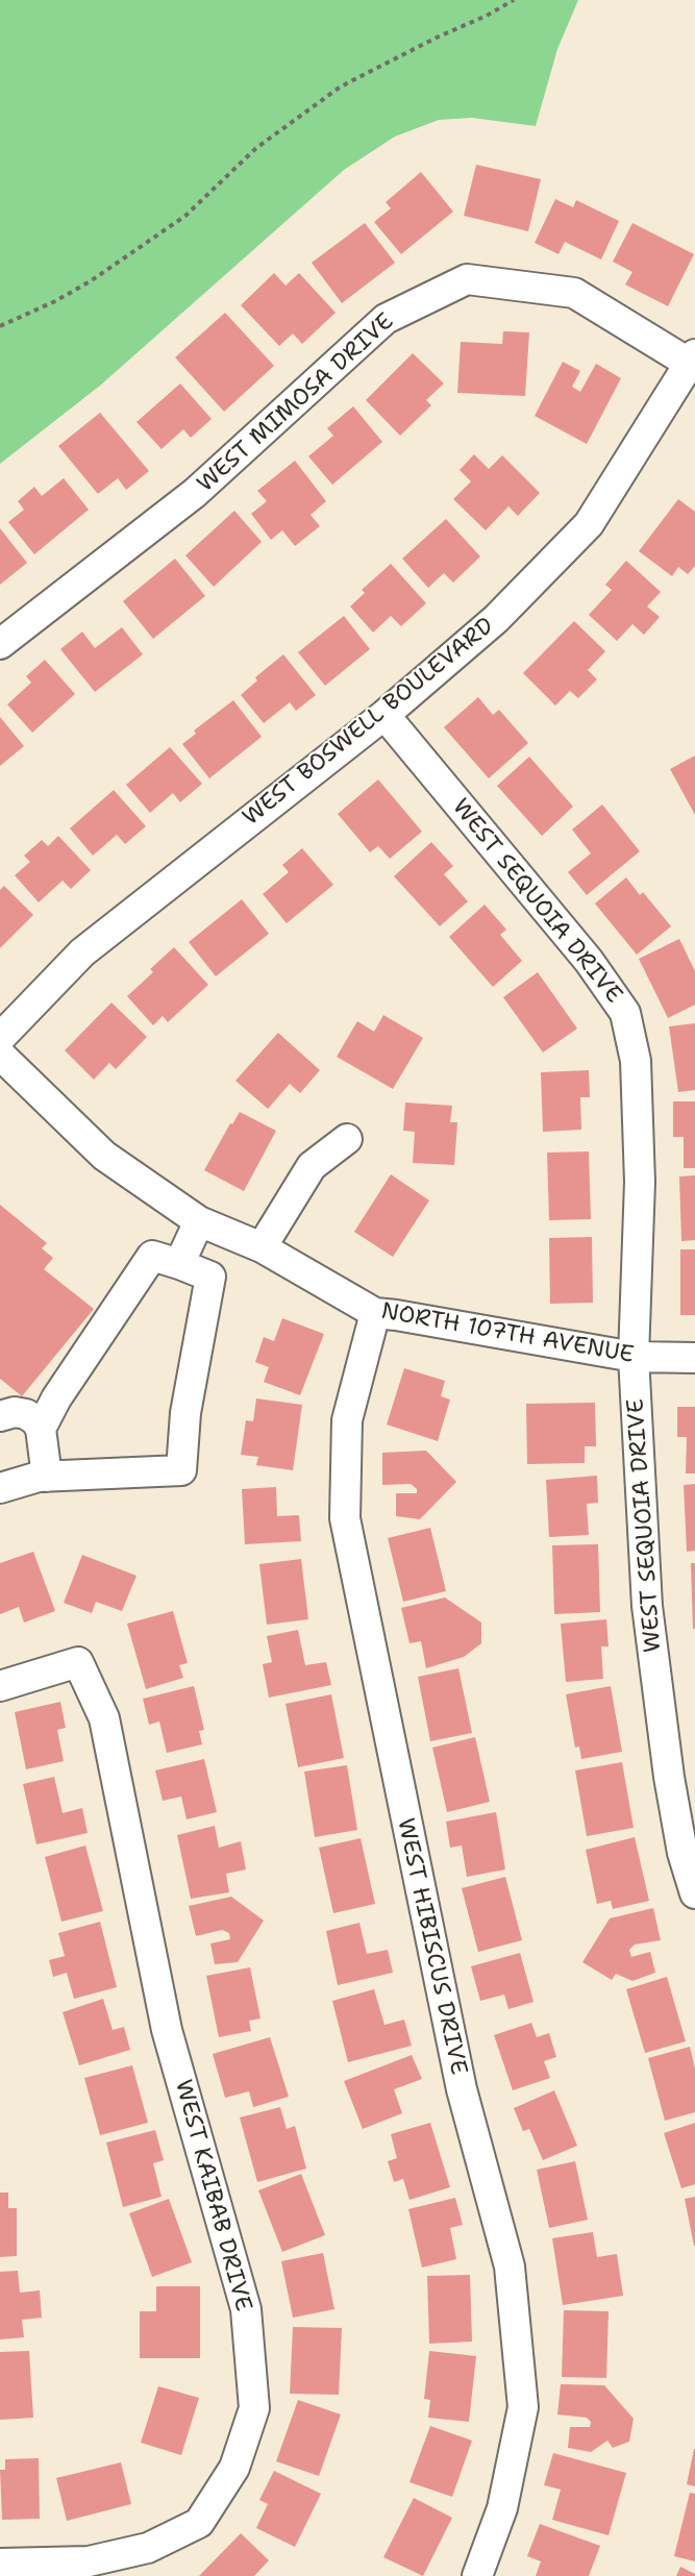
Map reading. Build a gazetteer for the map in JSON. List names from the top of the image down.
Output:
{
  "streets": {
    "street": [
      "WEST MIMOSA DRIVE",
      "WEST BOSWELL BOULEVARD",
      "WEST SEQUOIA DRIVE",
      "NORTH 107TH AVENUE",
      "WEST HIBISCUS DRIVE",
      "WEST KAIBAB DRIVE"
    ]
  },
  "crossings": [
    ["WEST MIMOSA DRIVE", "WEST BOSWELL BOULEVARD"],
    ["WEST BOSWELL BOULEVARD", "WEST SEQUOIA DRIVE"],
    ["WEST SEQUOIA DRIVE", "NORTH 107TH AVENUE"],
    ["NORTH 107TH AVENUE", "WEST HIBISCUS DRIVE"]
  ]
}
